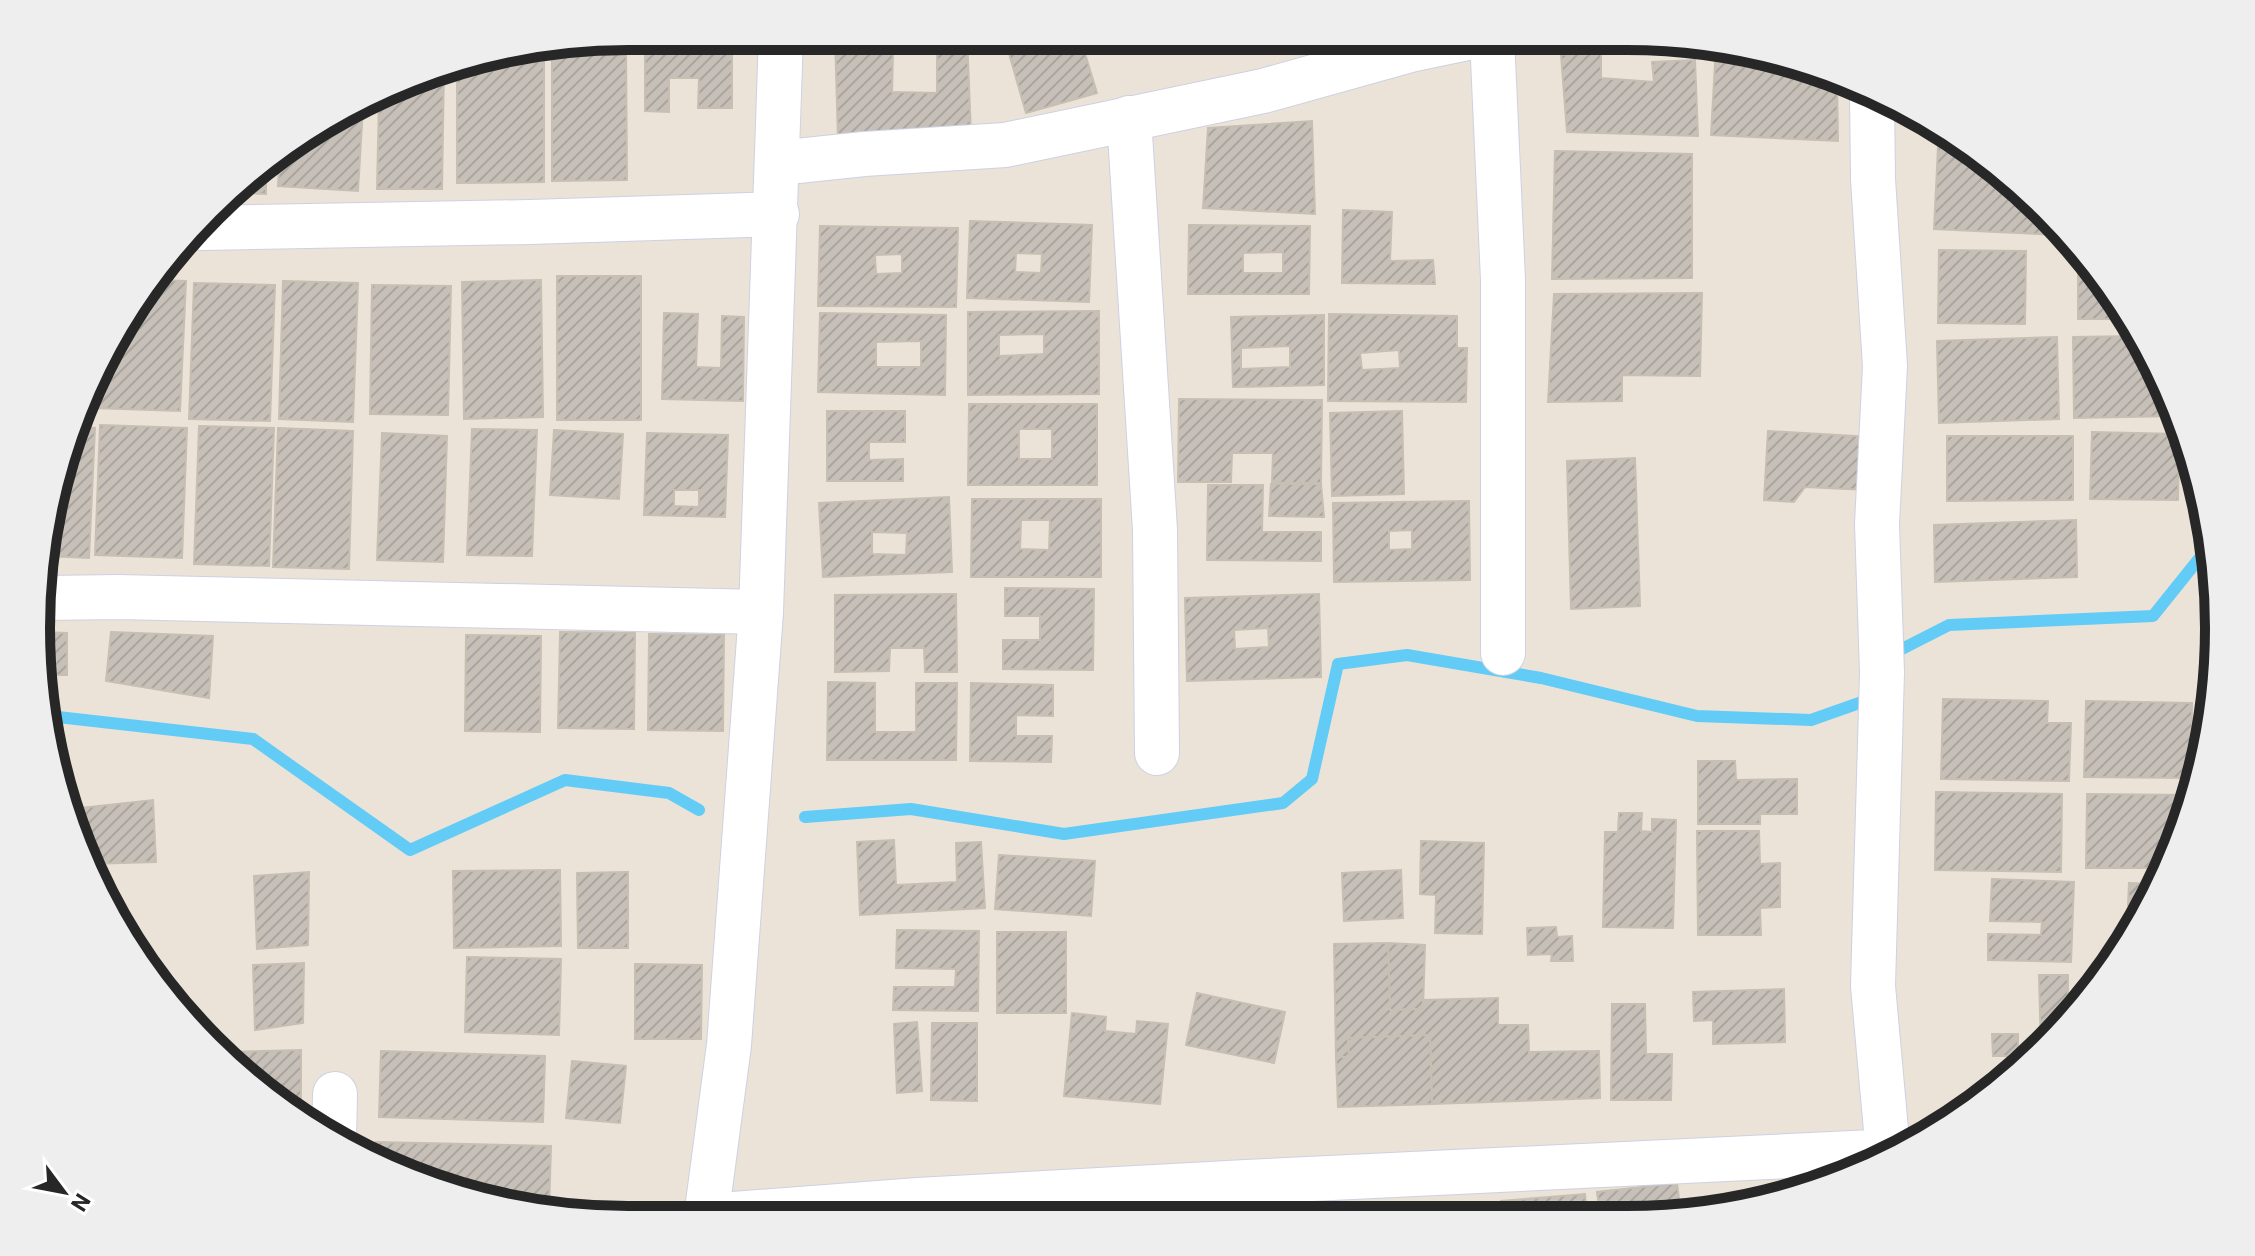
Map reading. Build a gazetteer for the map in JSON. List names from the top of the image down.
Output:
{
  "north": "bottom right"
}
